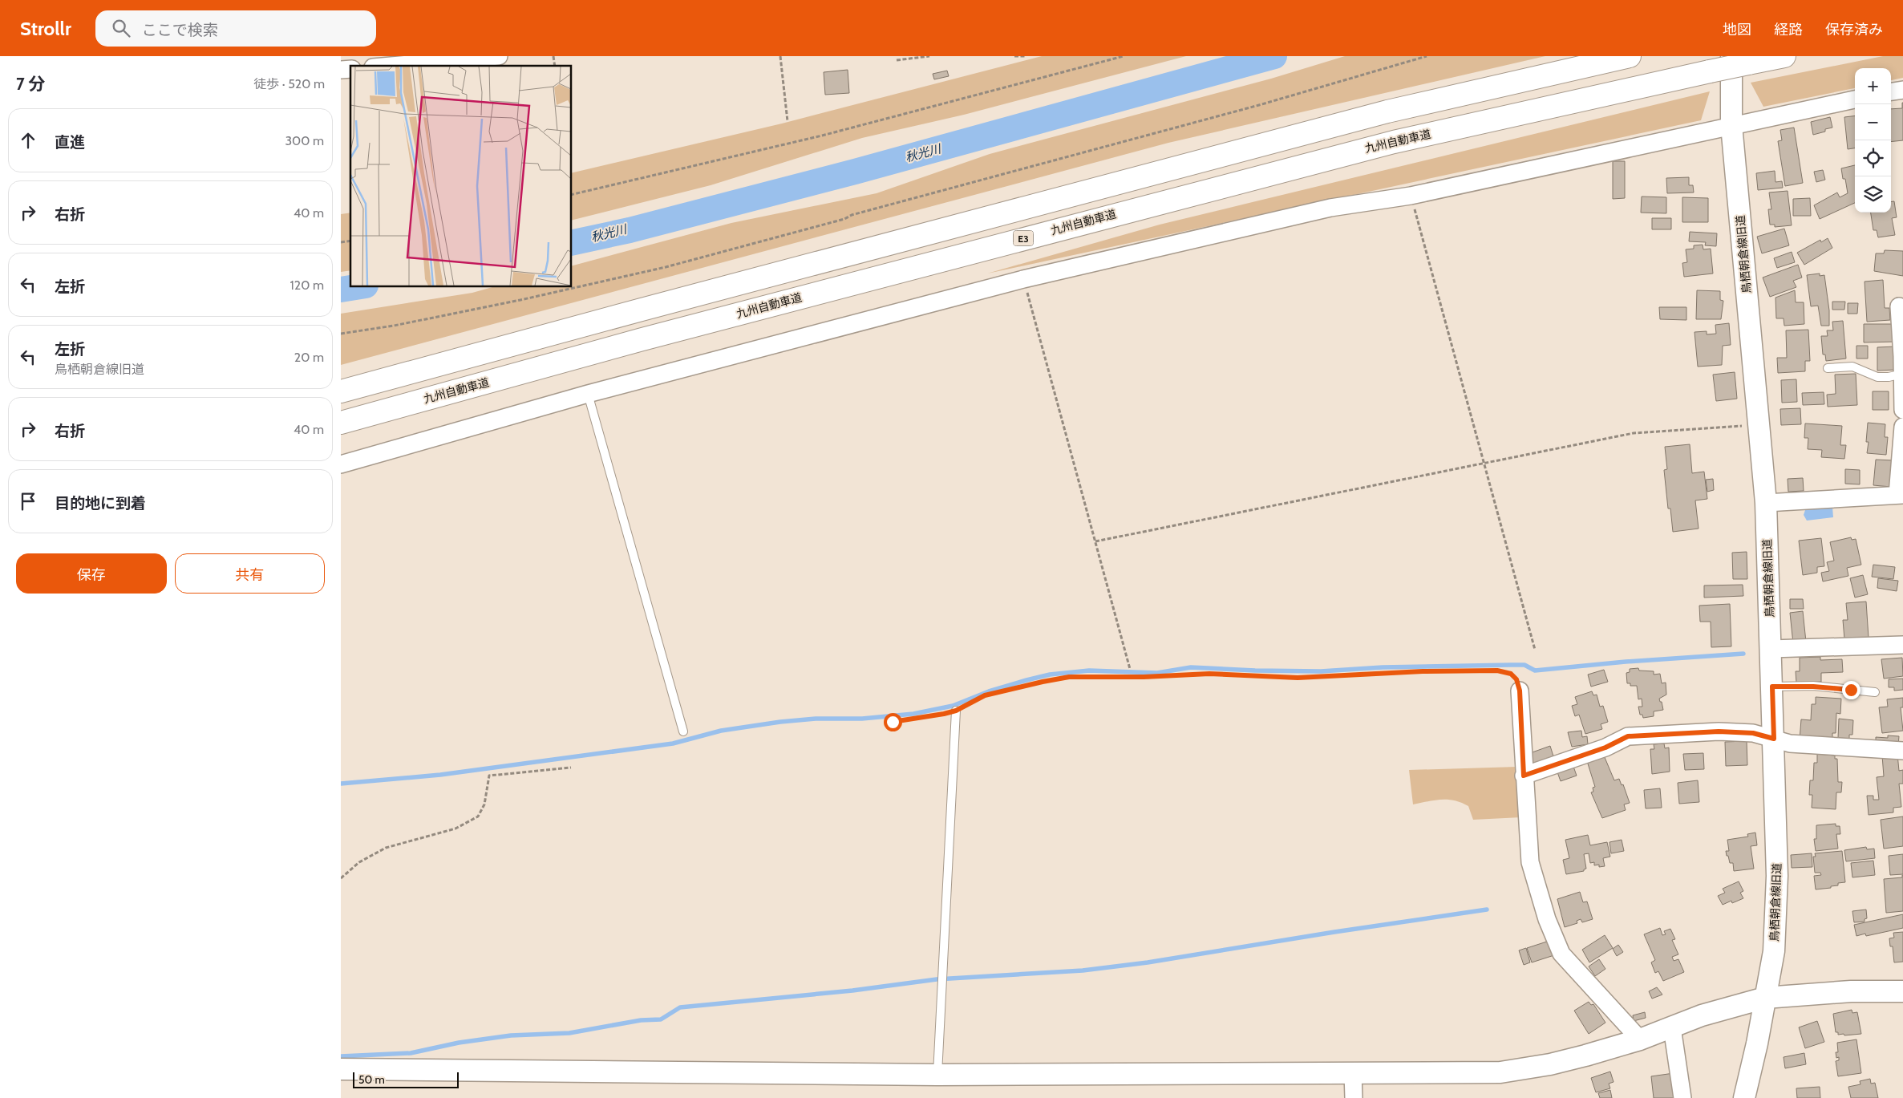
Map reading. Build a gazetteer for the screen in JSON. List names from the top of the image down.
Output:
{
  "streets": {
    "highway": ["九州自動車道", "E3"],
    "street": ["鳥栖朝倉線旧道"]
  },
  "crossings": [
    ["九州自動車道", "鳥栖朝倉線旧道"]
  ],
  "water": ["秋光川"],
  "scale_bar": "50 m",
  "page": {
    "header": "Strollr",
    "search": "ここで検索",
    "nav": ["地図", "経路", "保存済み"],
    "heading": ["7 分", "徒歩 · 520 m"],
    "map_buttons": ["+", "−"],
    "list": [
      ["直進", "300 m"],
      ["右折", "40 m"],
      ["左折", "120 m"],
      ["左折", "鳥栖朝倉線旧道", "20 m"],
      ["右折", "40 m"],
      "目的地に到着"
    ],
    "buttons": ["保存", "共有"],
    "scale": "50 m"
  }
}
